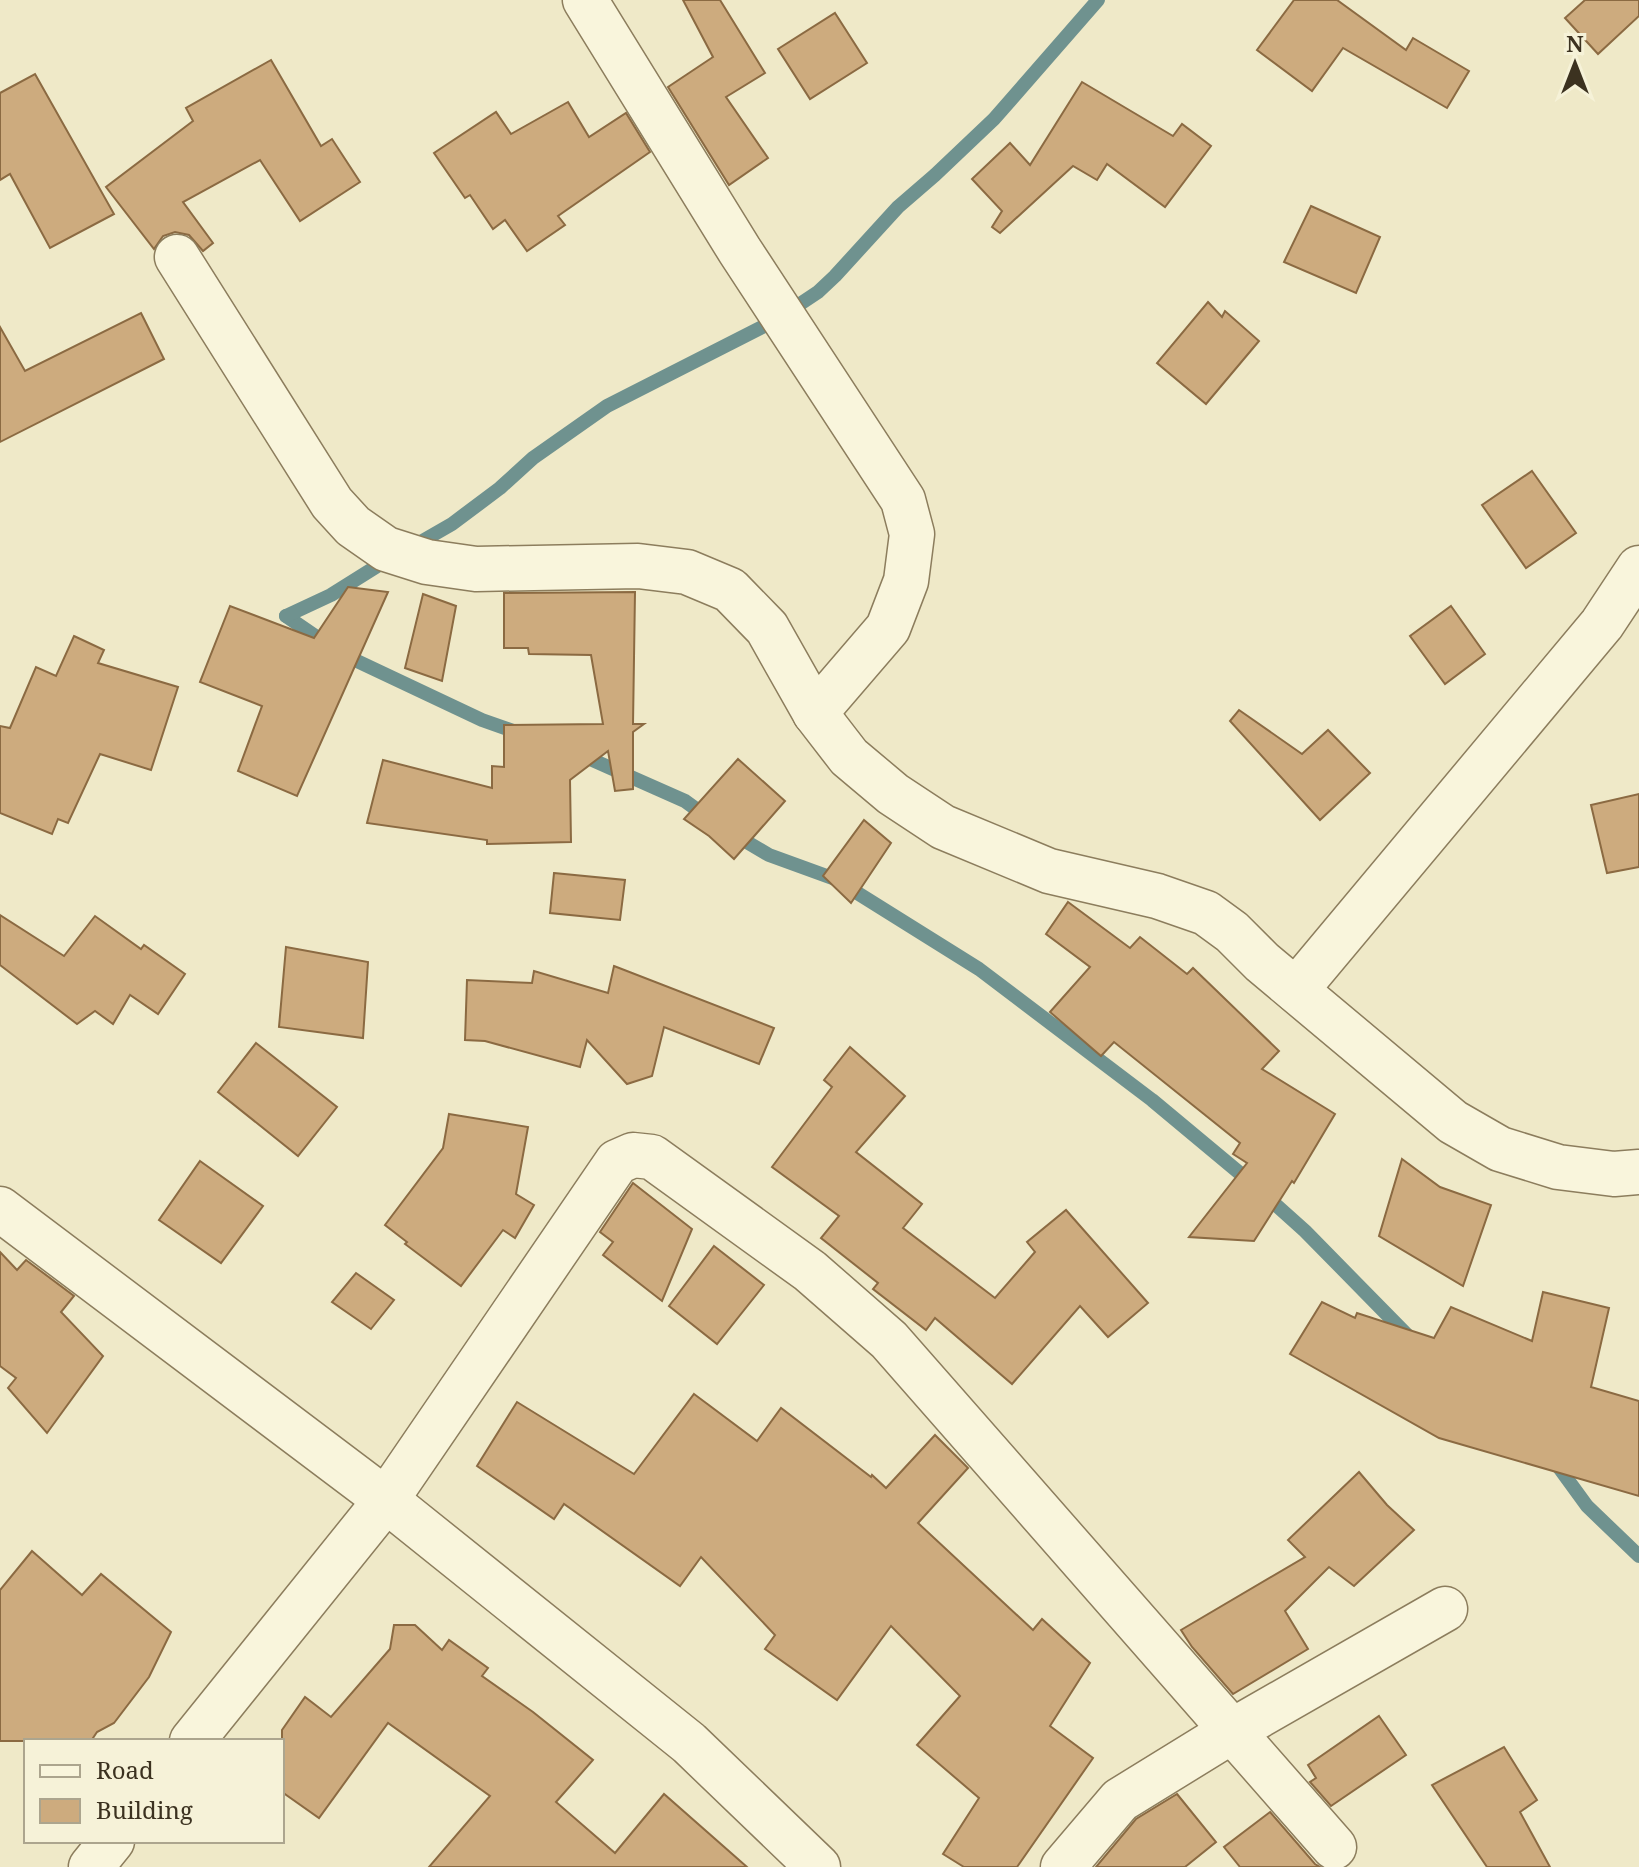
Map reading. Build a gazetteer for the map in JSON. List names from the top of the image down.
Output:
{
  "legend": ["Road", "Building"],
  "north": "top"
}
